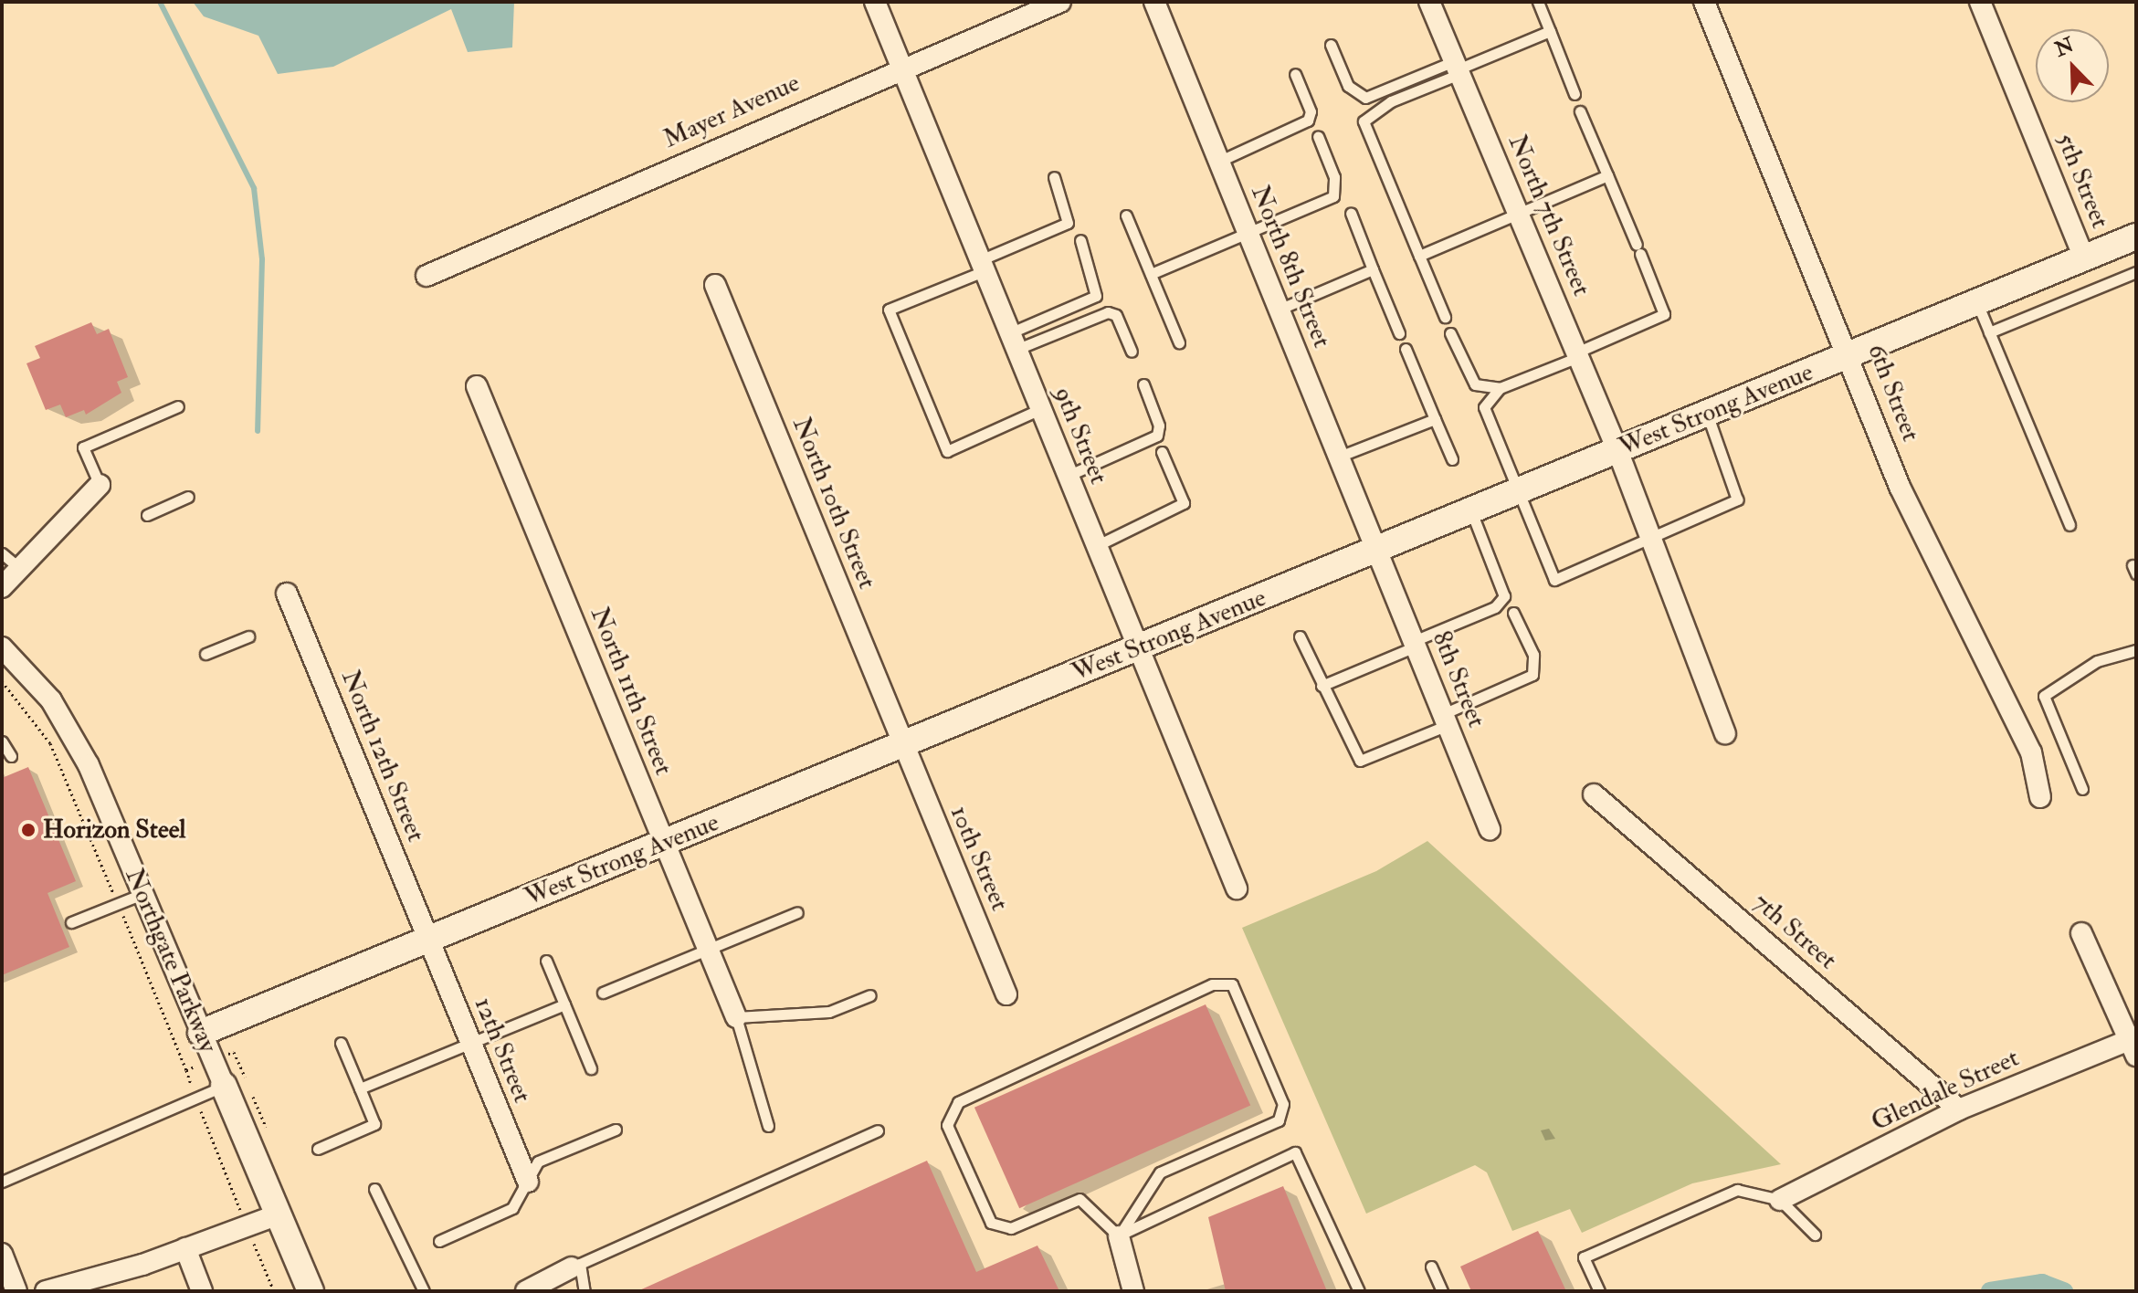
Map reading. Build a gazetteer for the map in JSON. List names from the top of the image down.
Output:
{
  "streets": {
    "street": [
      "Mayer Avenue",
      "5th Street",
      "North 7th Street",
      "North 8th Street",
      "6th Street",
      "West Strong Avenue",
      "9th Street",
      "North 10th Street",
      "8th Street",
      "North 11th Street",
      "North 12th Street",
      "10th Street",
      "7th Street",
      "Northgate Parkway",
      "12th Street",
      "Glendale Street"
    ]
  },
  "crossings": [
    ["Mayer Avenue", "9th Street"],
    ["5th Street", "West Strong Avenue"],
    ["North 7th Street", "West Strong Avenue"],
    ["North 8th Street", "West Strong Avenue"],
    ["North 8th Street", "8th Street"],
    ["6th Street", "West Strong Avenue"],
    ["West Strong Avenue", "9th Street"],
    ["West Strong Avenue", "North 10th Street"],
    ["West Strong Avenue", "8th Street"],
    ["West Strong Avenue", "North 11th Street"],
    ["West Strong Avenue", "North 12th Street"],
    ["West Strong Avenue", "10th Street"],
    ["West Strong Avenue", "Northgate Parkway"],
    ["West Strong Avenue", "12th Street"],
    ["North 10th Street", "10th Street"],
    ["North 12th Street", "12th Street"],
    ["7th Street", "Glendale Street"]
  ],
  "places": ["Horizon Steel"],
  "north": "top left"
}
